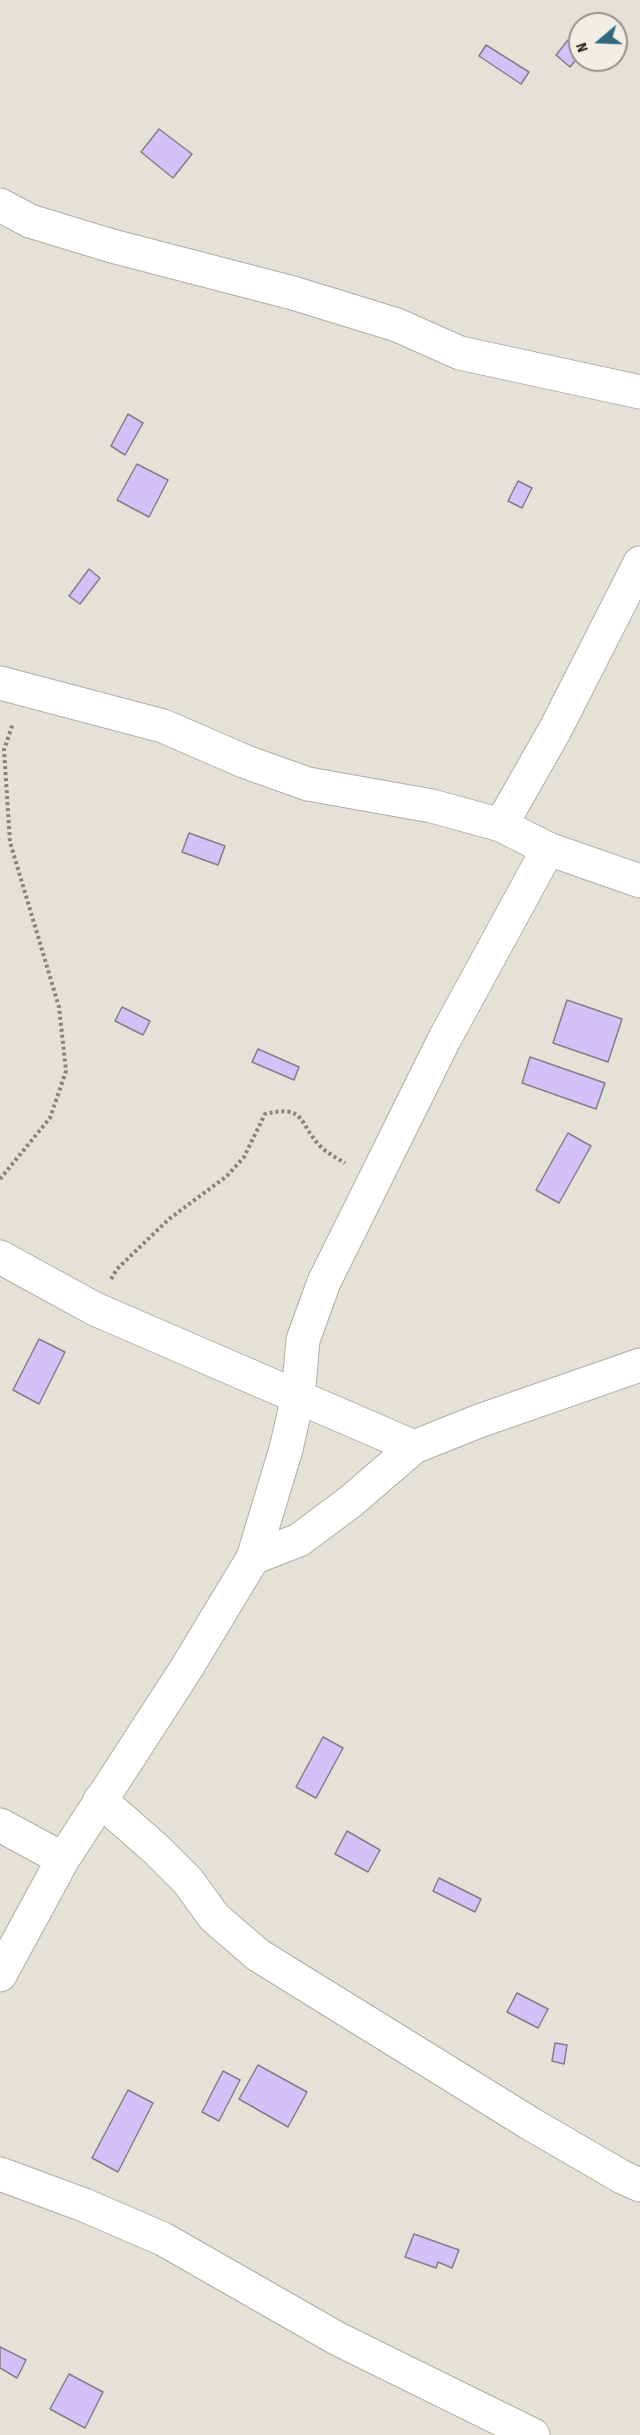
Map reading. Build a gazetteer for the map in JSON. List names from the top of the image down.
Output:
{
  "north": "left"
}
